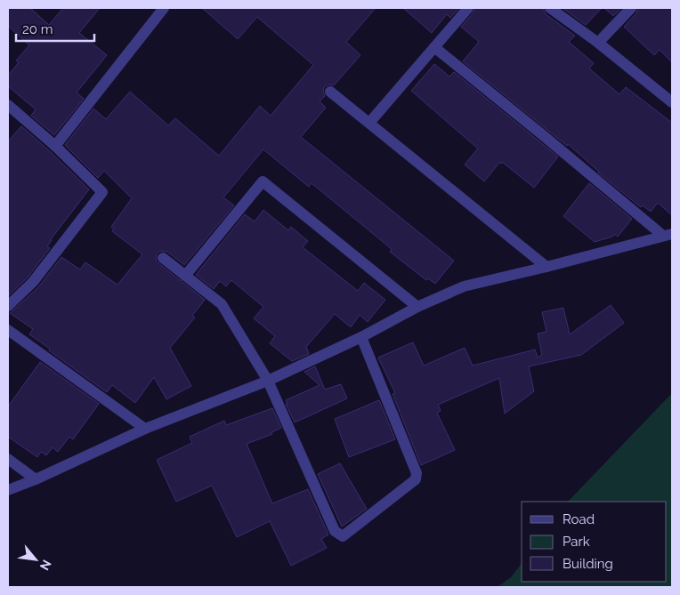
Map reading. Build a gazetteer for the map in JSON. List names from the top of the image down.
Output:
{
  "legend": ["Road", "Park", "Building"],
  "scale_bar": "20 m",
  "north": "bottom right"
}
